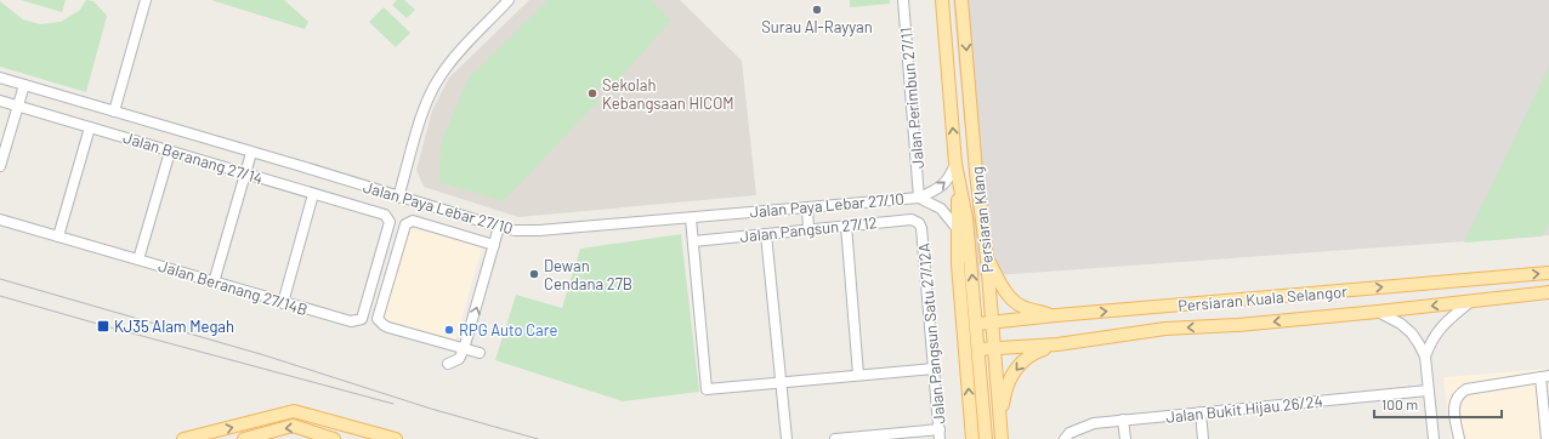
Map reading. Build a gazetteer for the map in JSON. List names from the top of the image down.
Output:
{
  "streets": {
    "main road": ["Persiaran Klang", "Persiaran Kuala Selangor"],
    "street": [
      "Jalan Perimbun 27/11",
      "Jalan Beranang 27/14",
      "Jalan Paya Lebar 27/10",
      "Jalan Pangsun 27/12",
      "Jalan Beranang 27/14B",
      "Jalan Pangsun Satu 27/12A",
      "Jalan Bukit Hijau 26/24"
    ]
  },
  "crossings": [
    ["Jalan Perimbun 27/11", "Jalan Paya Lebar 27/10"],
    ["Jalan Beranang 27/14", "Jalan Beranang 27/14B"],
    ["Jalan Paya Lebar 27/10", "Persiaran Klang"],
    ["Persiaran Klang", "Persiaran Kuala Selangor"],
    ["Jalan Pangsun 27/12", "Jalan Pangsun Satu 27/12A"]
  ],
  "places": {
    "other": [
      "Surau Al-Rayyan",
      "Sekolah Kebangsaan HICOM",
      "Dewan Cendana 27B",
      "RPG Auto Care"
    ],
    "transit": ["KJ35 Alam Megah"]
  },
  "scale_bar": "100 m"
}
